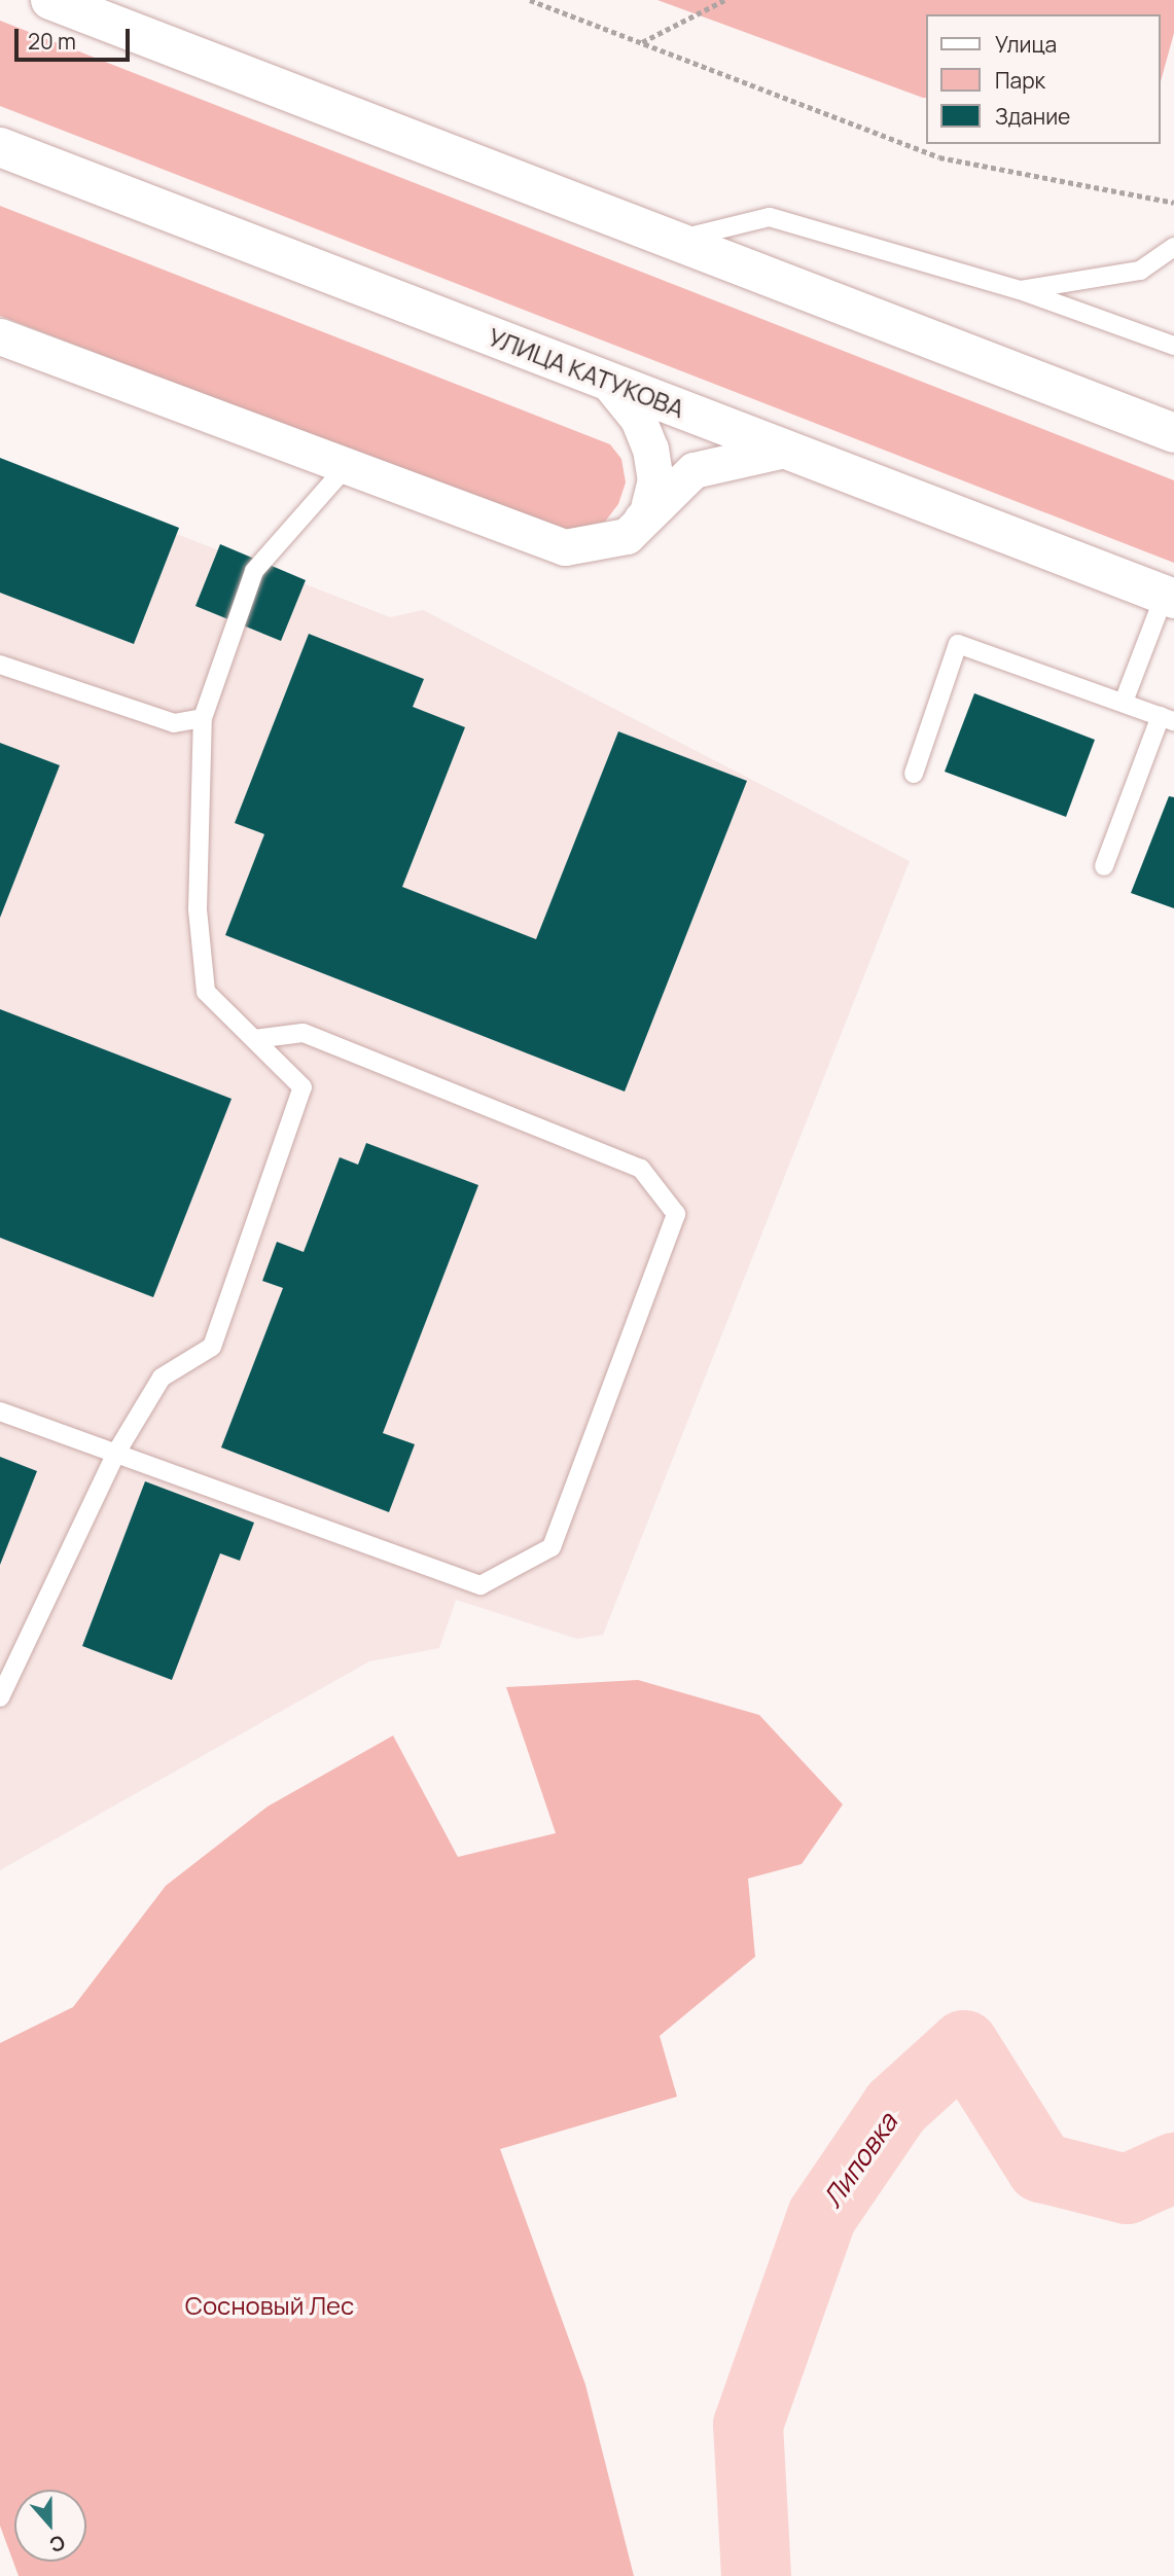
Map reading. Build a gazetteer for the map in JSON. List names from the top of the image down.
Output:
{
  "streets": {
    "main road": ["УЛИЦА КАТУКОВА"]
  },
  "water": ["Липовка"],
  "parks": ["Сосновый Лес"],
  "legend": ["Улица", "Парк", "Здание"],
  "scale_bar": "20 m",
  "north": "bottom"
}
